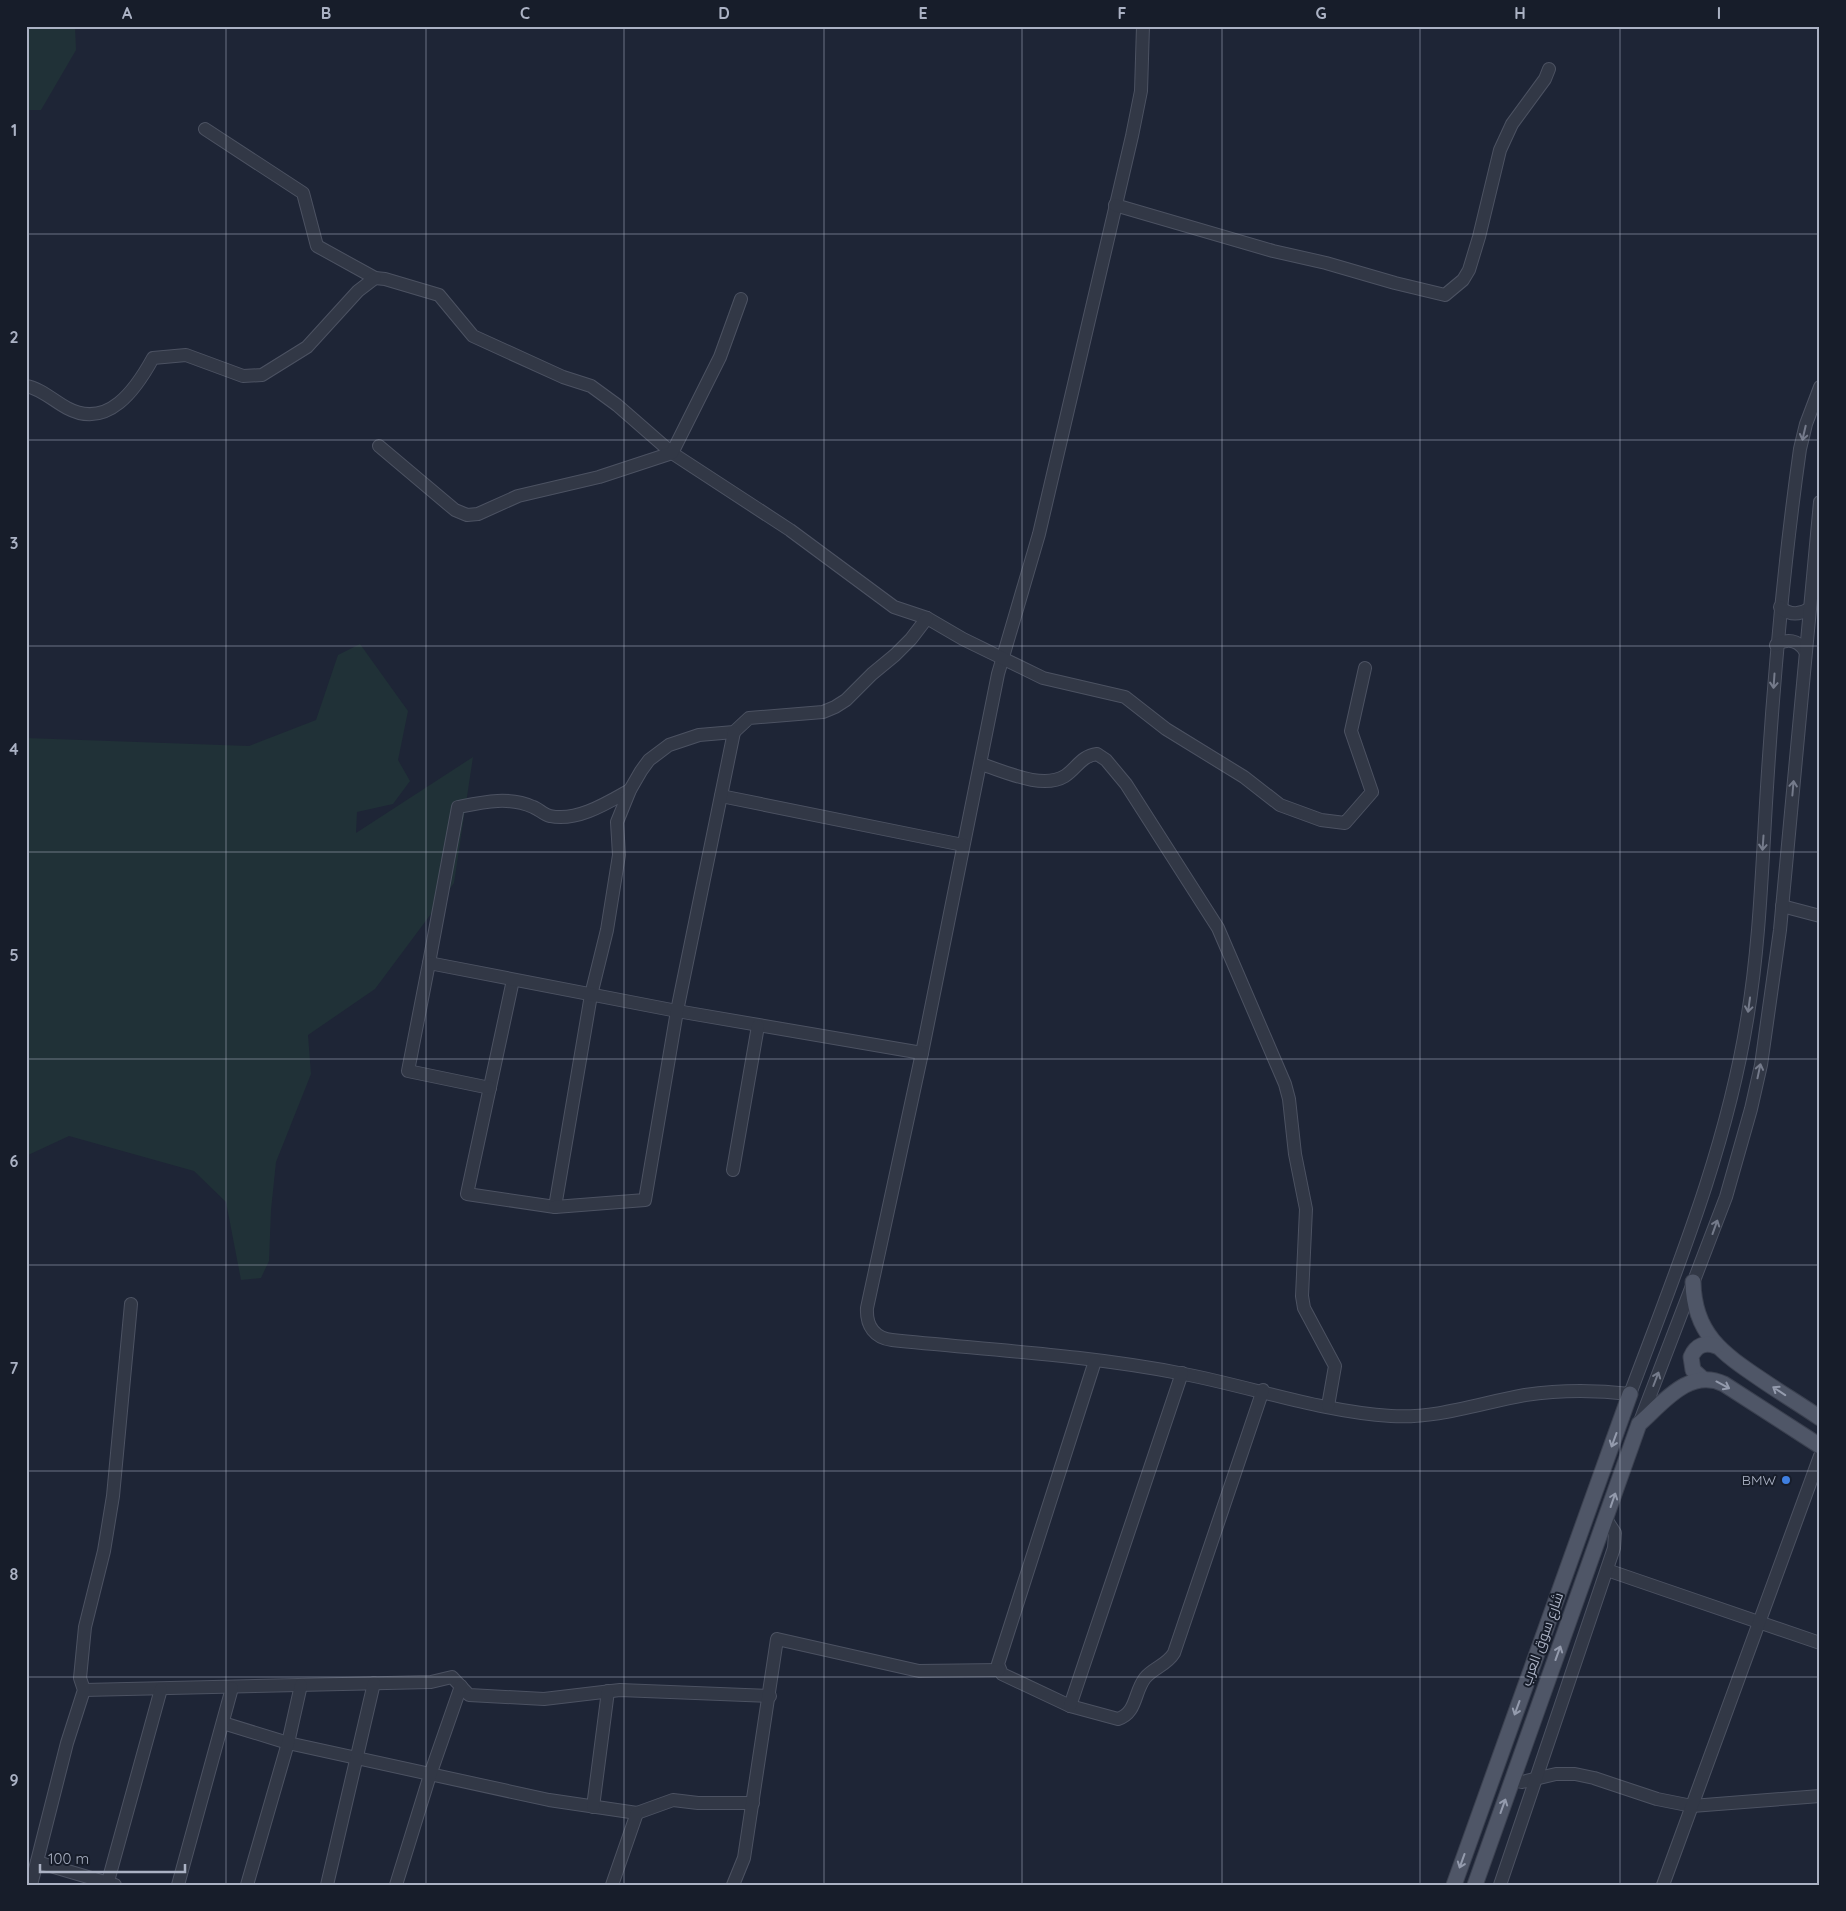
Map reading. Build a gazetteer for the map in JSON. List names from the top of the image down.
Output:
{
  "streets": {
    "main road": ["شارع سوق العرب"]
  },
  "places": ["BMW"],
  "scale_bar": "100 m",
  "grid": {
    "columns": [
      "A",
      "B",
      "C",
      "D",
      "E",
      "F",
      "G",
      "H",
      "I"
    ],
    "rows": [
      "1",
      "2",
      "3",
      "4",
      "5",
      "6",
      "7",
      "8",
      "9"
    ]
  }
}
